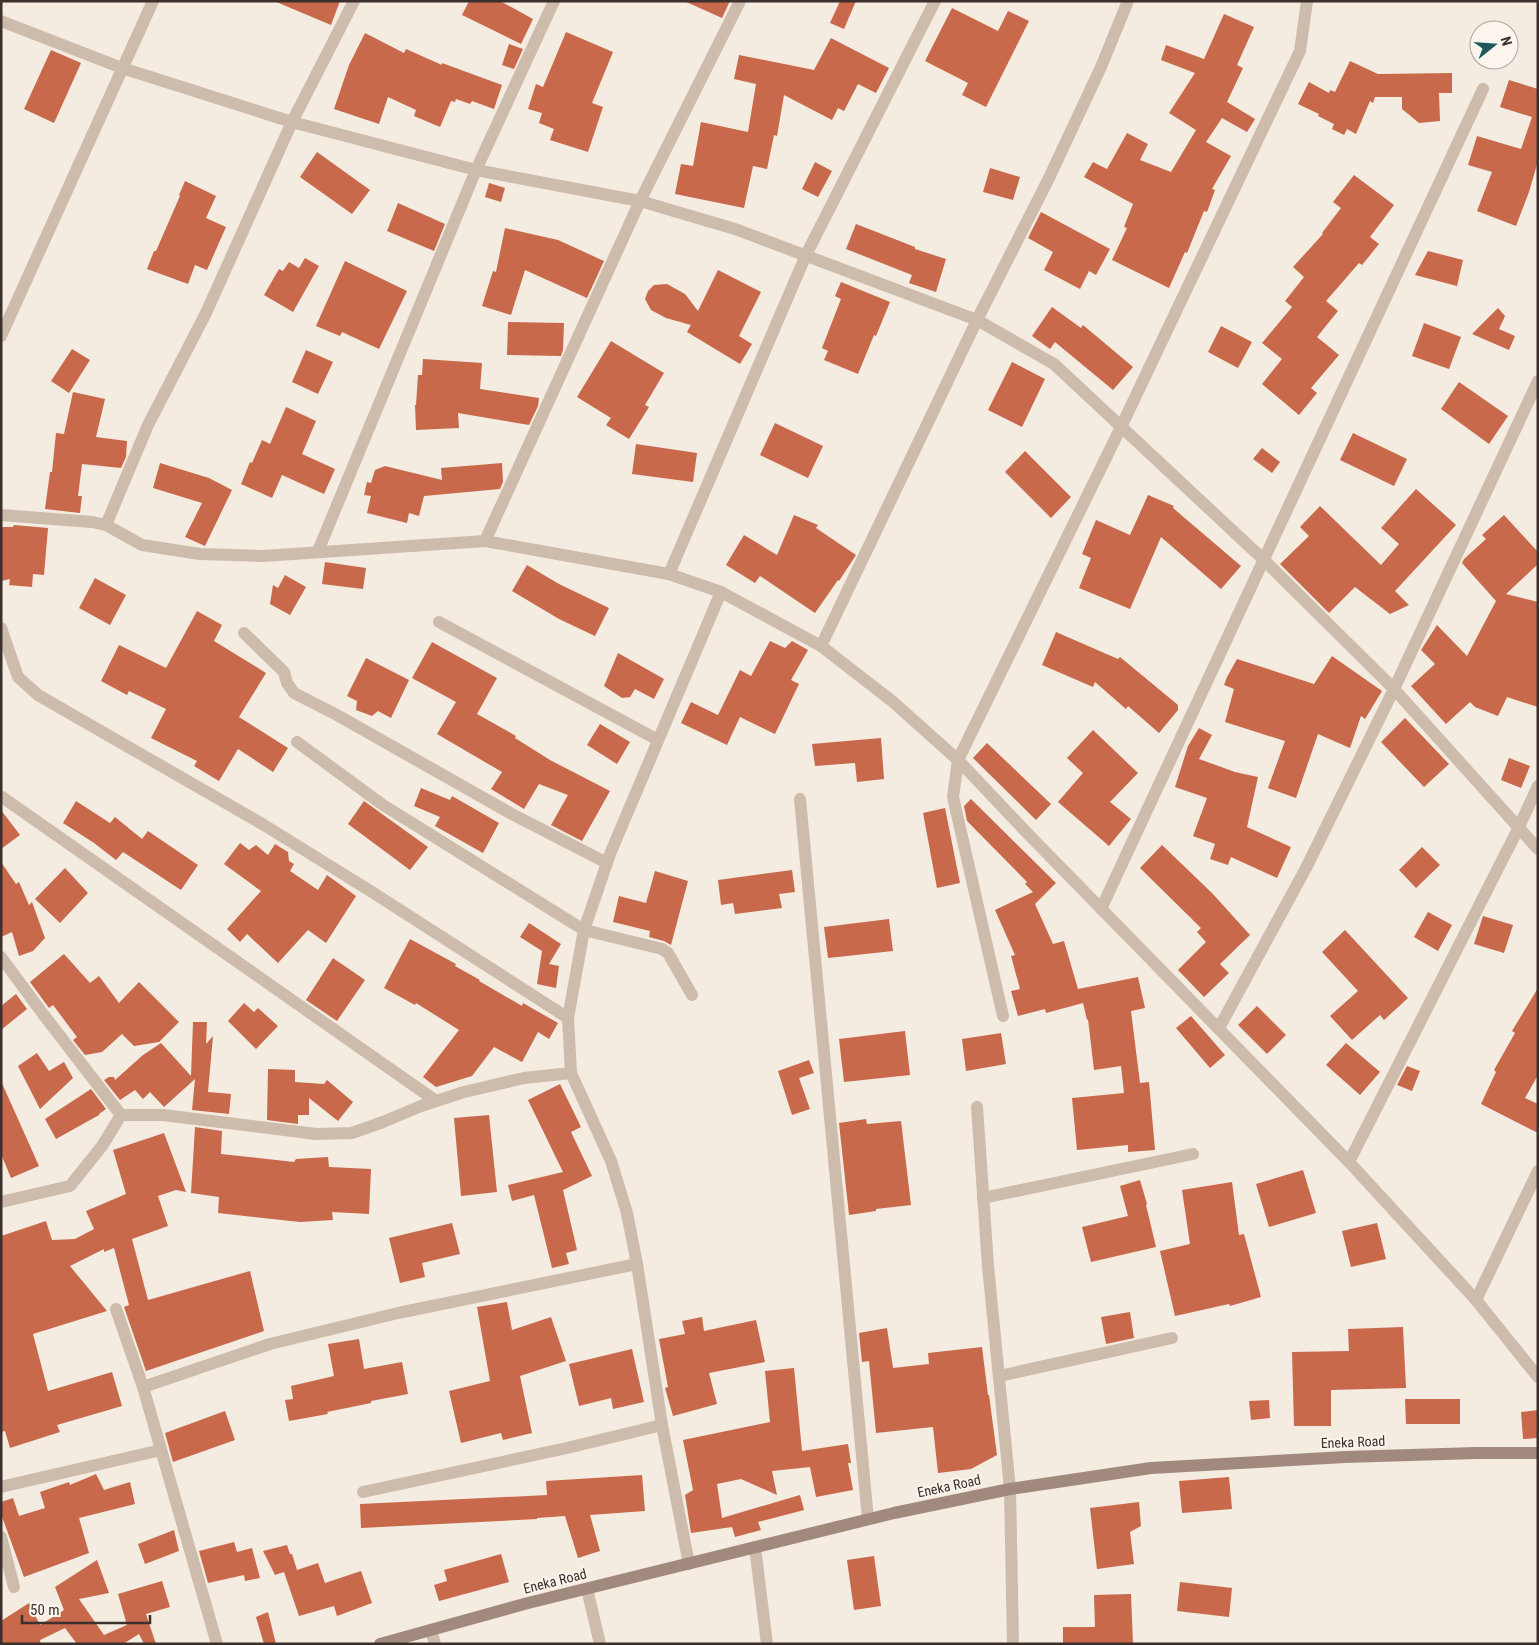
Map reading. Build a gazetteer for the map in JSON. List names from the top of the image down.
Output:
{
  "streets": {
    "main road": ["Eneka Road"]
  },
  "scale_bar": "50 m",
  "north": "right"
}
